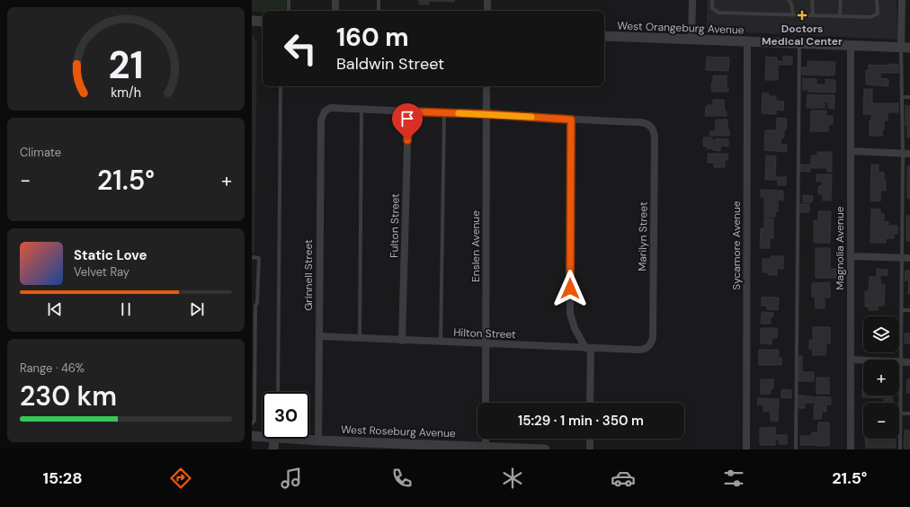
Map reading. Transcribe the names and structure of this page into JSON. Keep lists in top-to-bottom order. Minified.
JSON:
{"streets":{"street":["West Orangeburg Avenue","Fulton Street","Marilyn Street","Sycamore Avenue","Enslen Avenue","Magnolia Avenue","Grinnell Street","Hilton Street","West Roseburg Avenue"]},"crossings":[["West Orangeburg Avenue","Sycamore Avenue"],["West Orangeburg Avenue","Magnolia Avenue"],["Fulton Street","Hilton Street"],["Marilyn Street","Hilton Street"],["Enslen Avenue","Hilton Street"],["Grinnell Street","Hilton Street"],["Grinnell Street","West Roseburg Avenue"]],"places":{"health":["Doctors Medical Center"]},"page":{"turn":["160 m","Baldwin Street"],"tile":["Climate",["Range · 46%","230 km"]],"heat":["−","21.5°","+"],"song":["Static Love","Velvet Ray"],"map_buttons":["+","−"],"limit":"30","trip":"15:29 · 1 min · 350 m","tabs":["15:28","21.5°"],"gauge":["21","km/h"]}}
